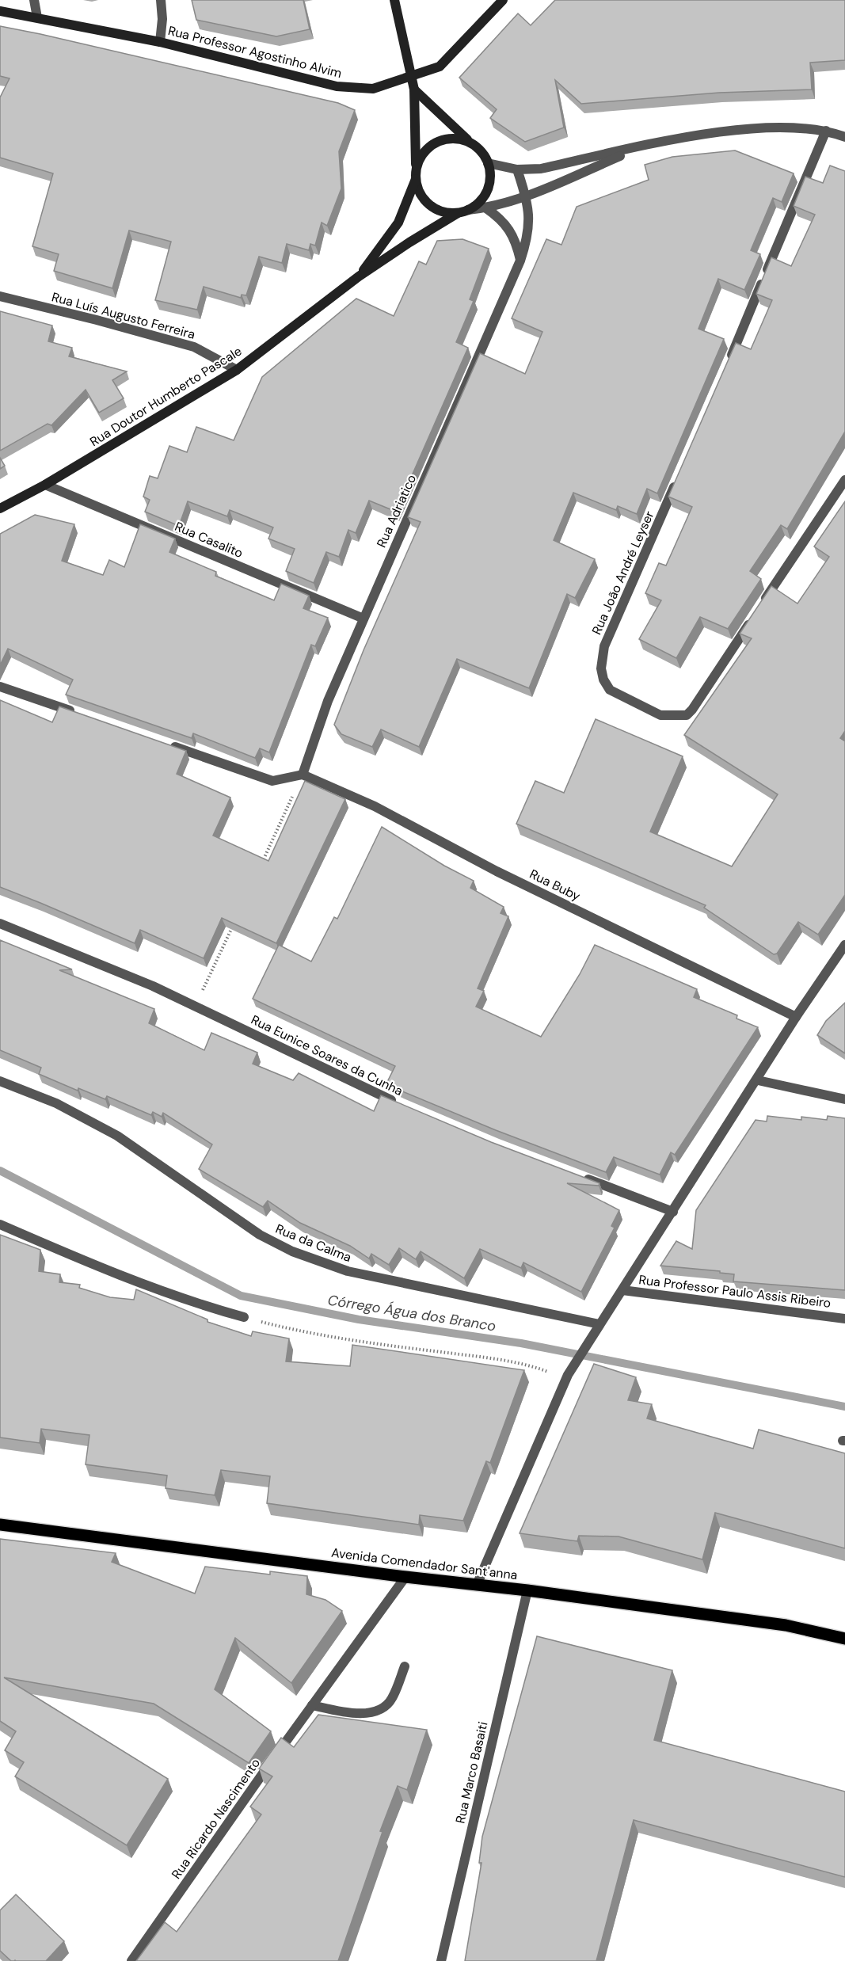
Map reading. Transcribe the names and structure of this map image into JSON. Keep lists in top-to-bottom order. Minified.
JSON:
{"streets":{"main road":["Avenida Comendador Sant'anna"],"street":["Rua Professor Agostinho Alvim","Rua Luís Augusto Ferreira","Rua Doutor Humberto Pascale","Rua Adriatico","Rua Casalito","Rua João André Leyser","Rua Buby","Rua Eunice Soares da Cunha","Rua da Calma","Rua Professor Paulo Assis Ribeiro","Rua Marco Basaiti","Rua Ricardo Nascimento"]},"crossings":[["Rua Luís Augusto Ferreira","Rua Doutor Humberto Pascale"],["Rua Doutor Humberto Pascale","Rua Casalito"],["Rua Adriatico","Rua Casalito"],["Rua Adriatico","Rua Buby"],["Avenida Comendador Sant'anna","Rua Marco Basaiti"],["Avenida Comendador Sant'anna","Rua Ricardo Nascimento"]],"water":["Córrego Água dos Branco"]}
